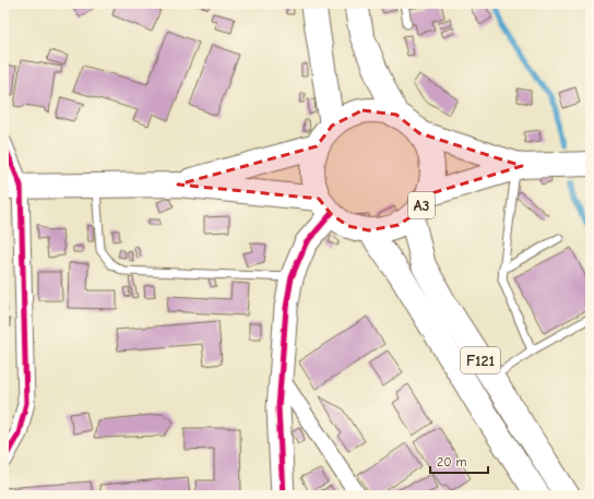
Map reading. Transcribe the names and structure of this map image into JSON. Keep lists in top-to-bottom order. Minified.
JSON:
{"streets":{"main road":["A3","F121"]},"crossings":[["A3","F121"]],"scale_bar":"20 m"}
